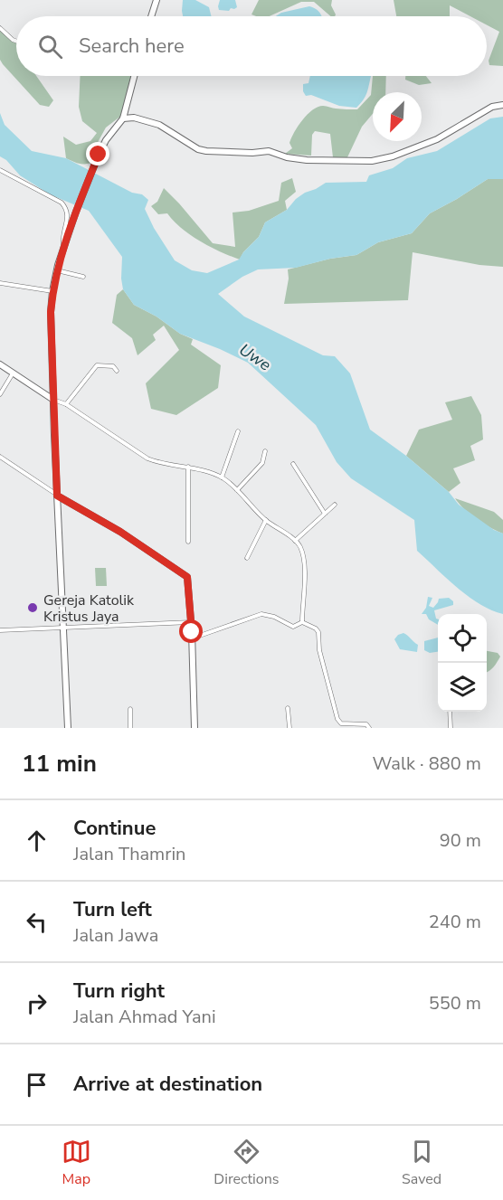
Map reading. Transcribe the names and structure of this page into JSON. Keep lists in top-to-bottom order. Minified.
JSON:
{"water":["Uwe"],"places":["Gereja Katolik Kristus Jaya"],"north":"bottom left","page":{"search":"Search here","heading":["11 min","Walk · 880 m"],"list":[["Continue","Jalan Thamrin","90 m"],["Turn left","Jalan Jawa","240 m"],["Turn right","Jalan Ahmad Yani","550 m"],"Arrive at destination"],"nav":["Map","Directions","Saved"]}}
